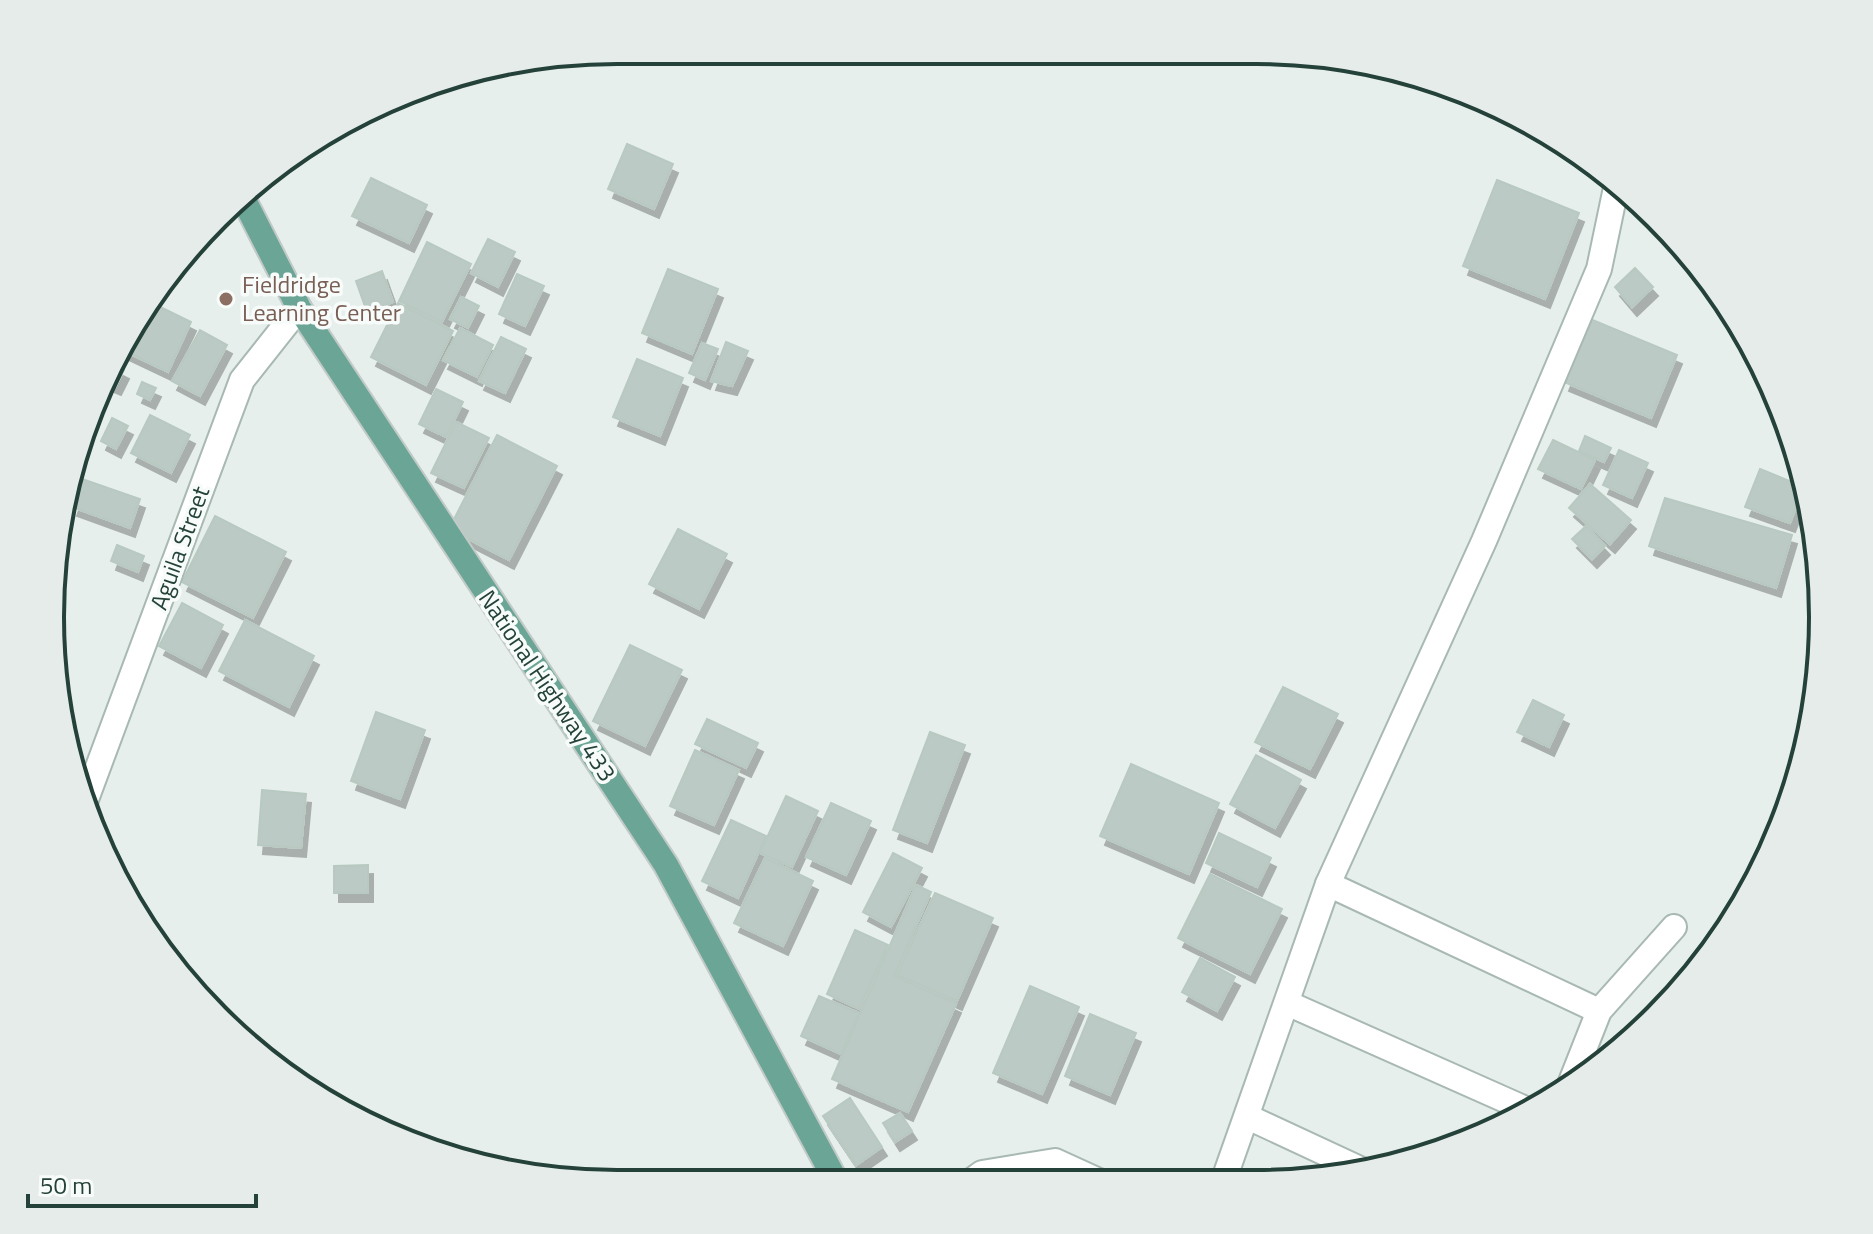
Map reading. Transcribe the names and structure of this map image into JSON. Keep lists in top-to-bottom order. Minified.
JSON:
{"streets":{"main road":["National Highway 433"],"street":["Aguila Street"]},"crossings":[["Aguila Street","National Highway 433"]],"places":["Fieldridge Learning Center"],"scale_bar":"50 m"}
